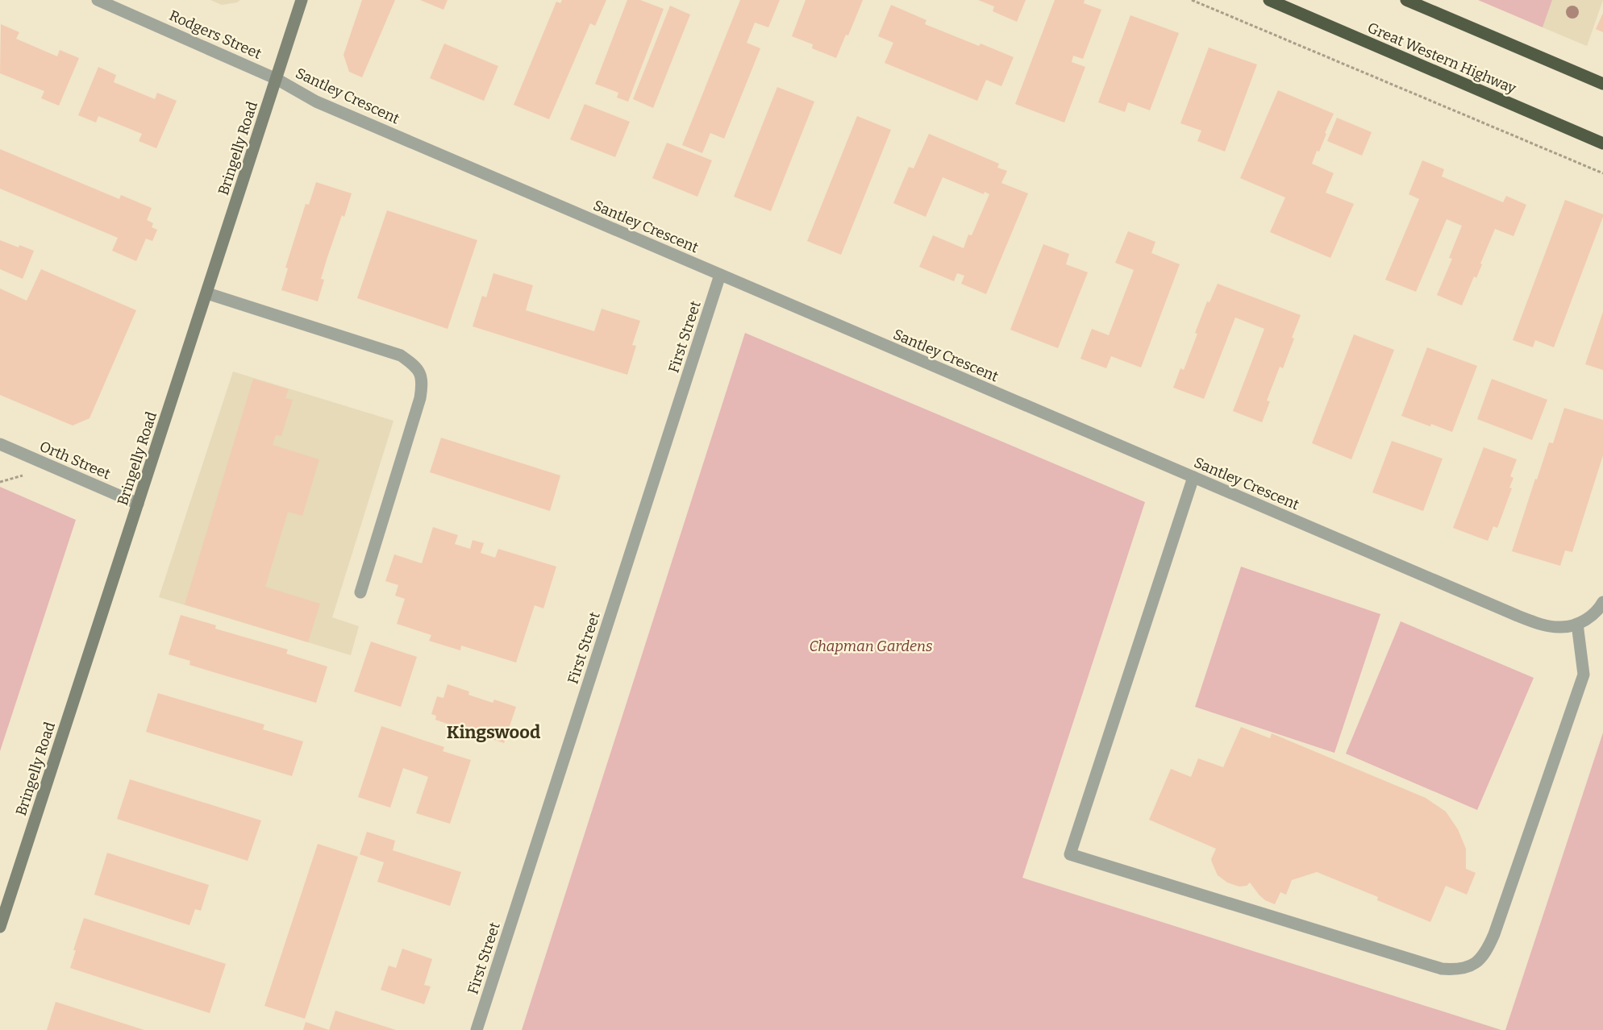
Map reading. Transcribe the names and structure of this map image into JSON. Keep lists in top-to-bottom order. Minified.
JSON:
{"streets":{"highway":["Great Western Highway"],"main road":["Bringelly Road"],"street":["Rodgers Street","Santley Crescent","First Street","Orth Street"]},"crossings":[["Rodgers Street","Santley Crescent"],["Rodgers Street","Bringelly Road"],["Santley Crescent","Bringelly Road"],["Santley Crescent","First Street"],["Bringelly Road","Orth Street"]],"districts":["Kingswood"],"parks":["Chapman Gardens"]}
